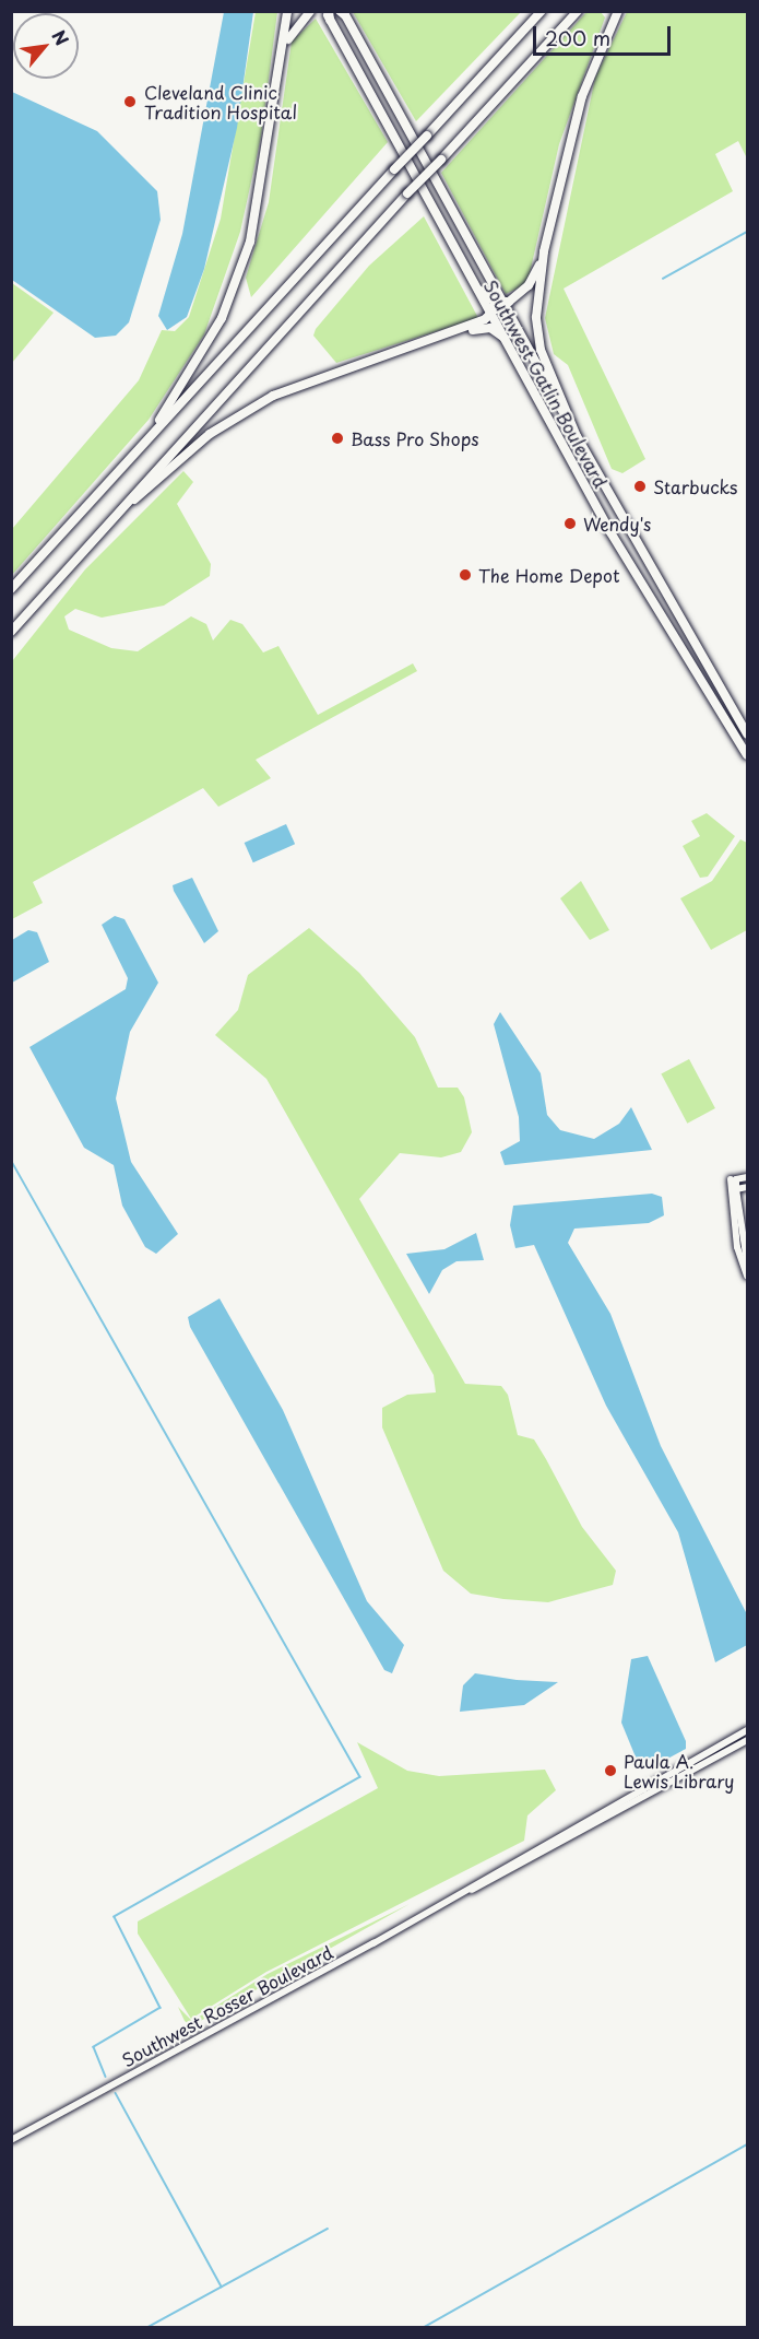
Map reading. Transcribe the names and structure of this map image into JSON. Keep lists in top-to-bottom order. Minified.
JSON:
{"streets":{"main road":["Southwest Gatlin Boulevard"],"street":["Southwest Rosser Boulevard"]},"places":["Cleveland Clinic Tradition Hospital","Bass Pro Shops","Starbucks","Wendy's","The Home Depot","Paula A. Lewis Library"],"scale_bar":"200 m","north":"top right"}
